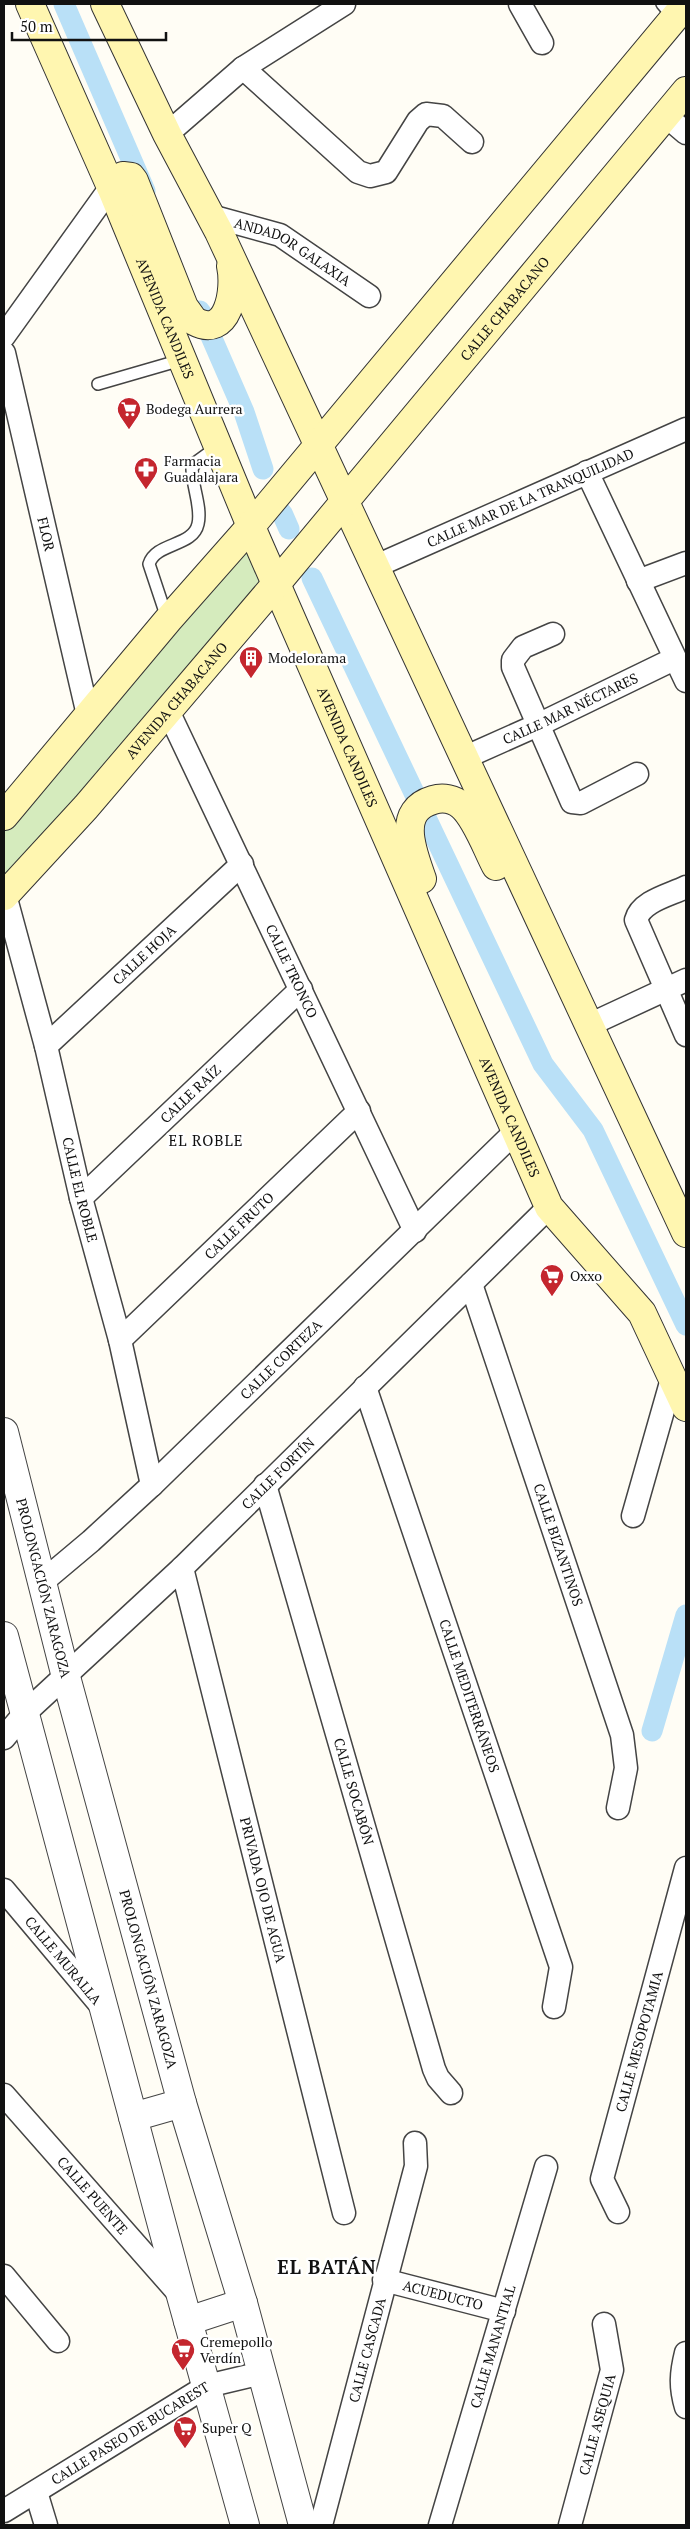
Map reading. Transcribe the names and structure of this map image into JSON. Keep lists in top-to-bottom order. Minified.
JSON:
{"streets":{"main road":["CALLE CHABACANO","AVENIDA CANDILES","AVENIDA CHABACANO"],"street":["ANDADOR GALAXIA","CALLE MAR DE LA TRANQUILIDAD","FLOR","CALLE MAR NÉCTARES","CALLE HOJA","CALLE TRONCO","CALLE RAÍZ","CALLE EL ROBLE","CALLE FRUTO","CALLE CORTEZA","CALLE FORTÍN","CALLE BIZANTINOS","PROLONGACIÓN ZARAGOZA","CALLE MEDITERRÁNEOS","CALLE SOCABÓN","PRIVADA OJO DE AGUA","CALLE MURALLA","CALLE MESOPOTAMIA","CALLE PUENTE","ACUEDUCTO","CALLE MANANTIAL","CALLE CASCADA","CALLE ASEQUIA","CALLE PASEO DE BUCAREST"]},"crossings":[["CALLE CHABACANO","AVENIDA CHABACANO"],["AVENIDA CANDILES","AVENIDA CHABACANO"],["AVENIDA CANDILES","CALLE CORTEZA"],["AVENIDA CANDILES","CALLE FORTÍN"],["AVENIDA CHABACANO","CALLE TRONCO"],["AVENIDA CHABACANO","CALLE EL ROBLE"],["CALLE HOJA","CALLE TRONCO"],["CALLE HOJA","CALLE EL ROBLE"],["CALLE TRONCO","CALLE RAÍZ"],["CALLE TRONCO","CALLE FRUTO"],["CALLE TRONCO","CALLE CORTEZA"],["CALLE RAÍZ","CALLE EL ROBLE"],["CALLE EL ROBLE","CALLE FRUTO"],["CALLE EL ROBLE","CALLE CORTEZA"],["CALLE CORTEZA","PROLONGACIÓN ZARAGOZA"],["CALLE FORTÍN","CALLE BIZANTINOS"],["CALLE FORTÍN","PROLONGACIÓN ZARAGOZA"],["CALLE FORTÍN","CALLE MEDITERRÁNEOS"],["CALLE FORTÍN","CALLE SOCABÓN"],["CALLE FORTÍN","PRIVADA OJO DE AGUA"],["PROLONGACIÓN ZARAGOZA","CALLE PASEO DE BUCAREST"],["ACUEDUCTO","CALLE MANANTIAL"],["ACUEDUCTO","CALLE CASCADA"]],"districts":["EL ROBLE","EL BATÁN"],"places":{"supermarket":["Bodega Aurrera","Oxxo","Cremepollo Verdín","Super Q"],"pharmacy":["Farmacia Guadalajara"],"building":["Modelorama"]},"scale_bar":"50 m"}
